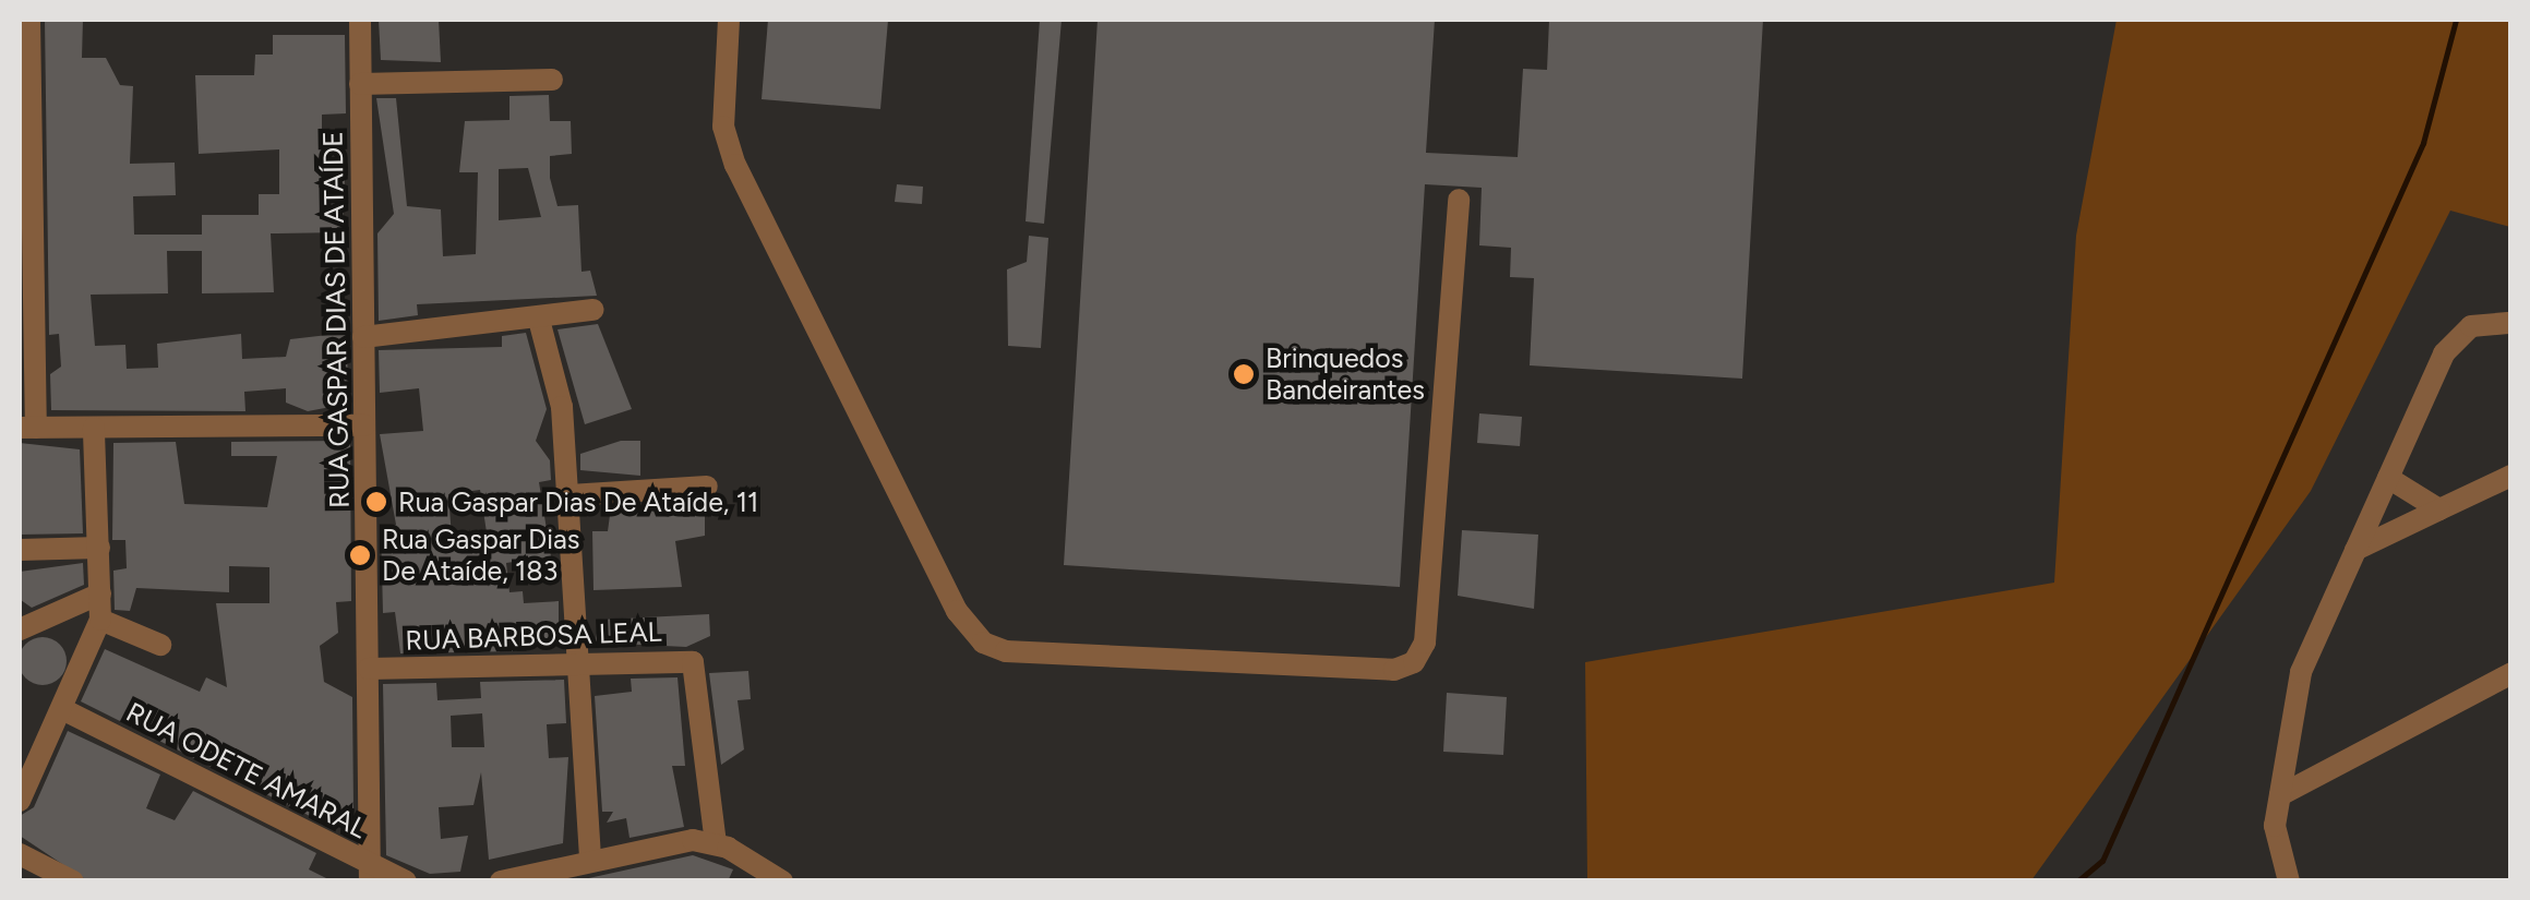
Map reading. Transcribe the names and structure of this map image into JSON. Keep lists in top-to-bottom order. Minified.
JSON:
{"streets":{"street":["RUA GASPAR DIAS DE ATAÍDE","RUA BARBOSA LEAL","RUA ODETE AMARAL"]},"crossings":[["RUA GASPAR DIAS DE ATAÍDE","RUA BARBOSA LEAL"],["RUA GASPAR DIAS DE ATAÍDE","RUA ODETE AMARAL"]],"places":["Brinquedos Bandeirantes","Rua Gaspar Dias De Ataíde, 11","Rua Gaspar Dias De Ataíde, 183"]}
